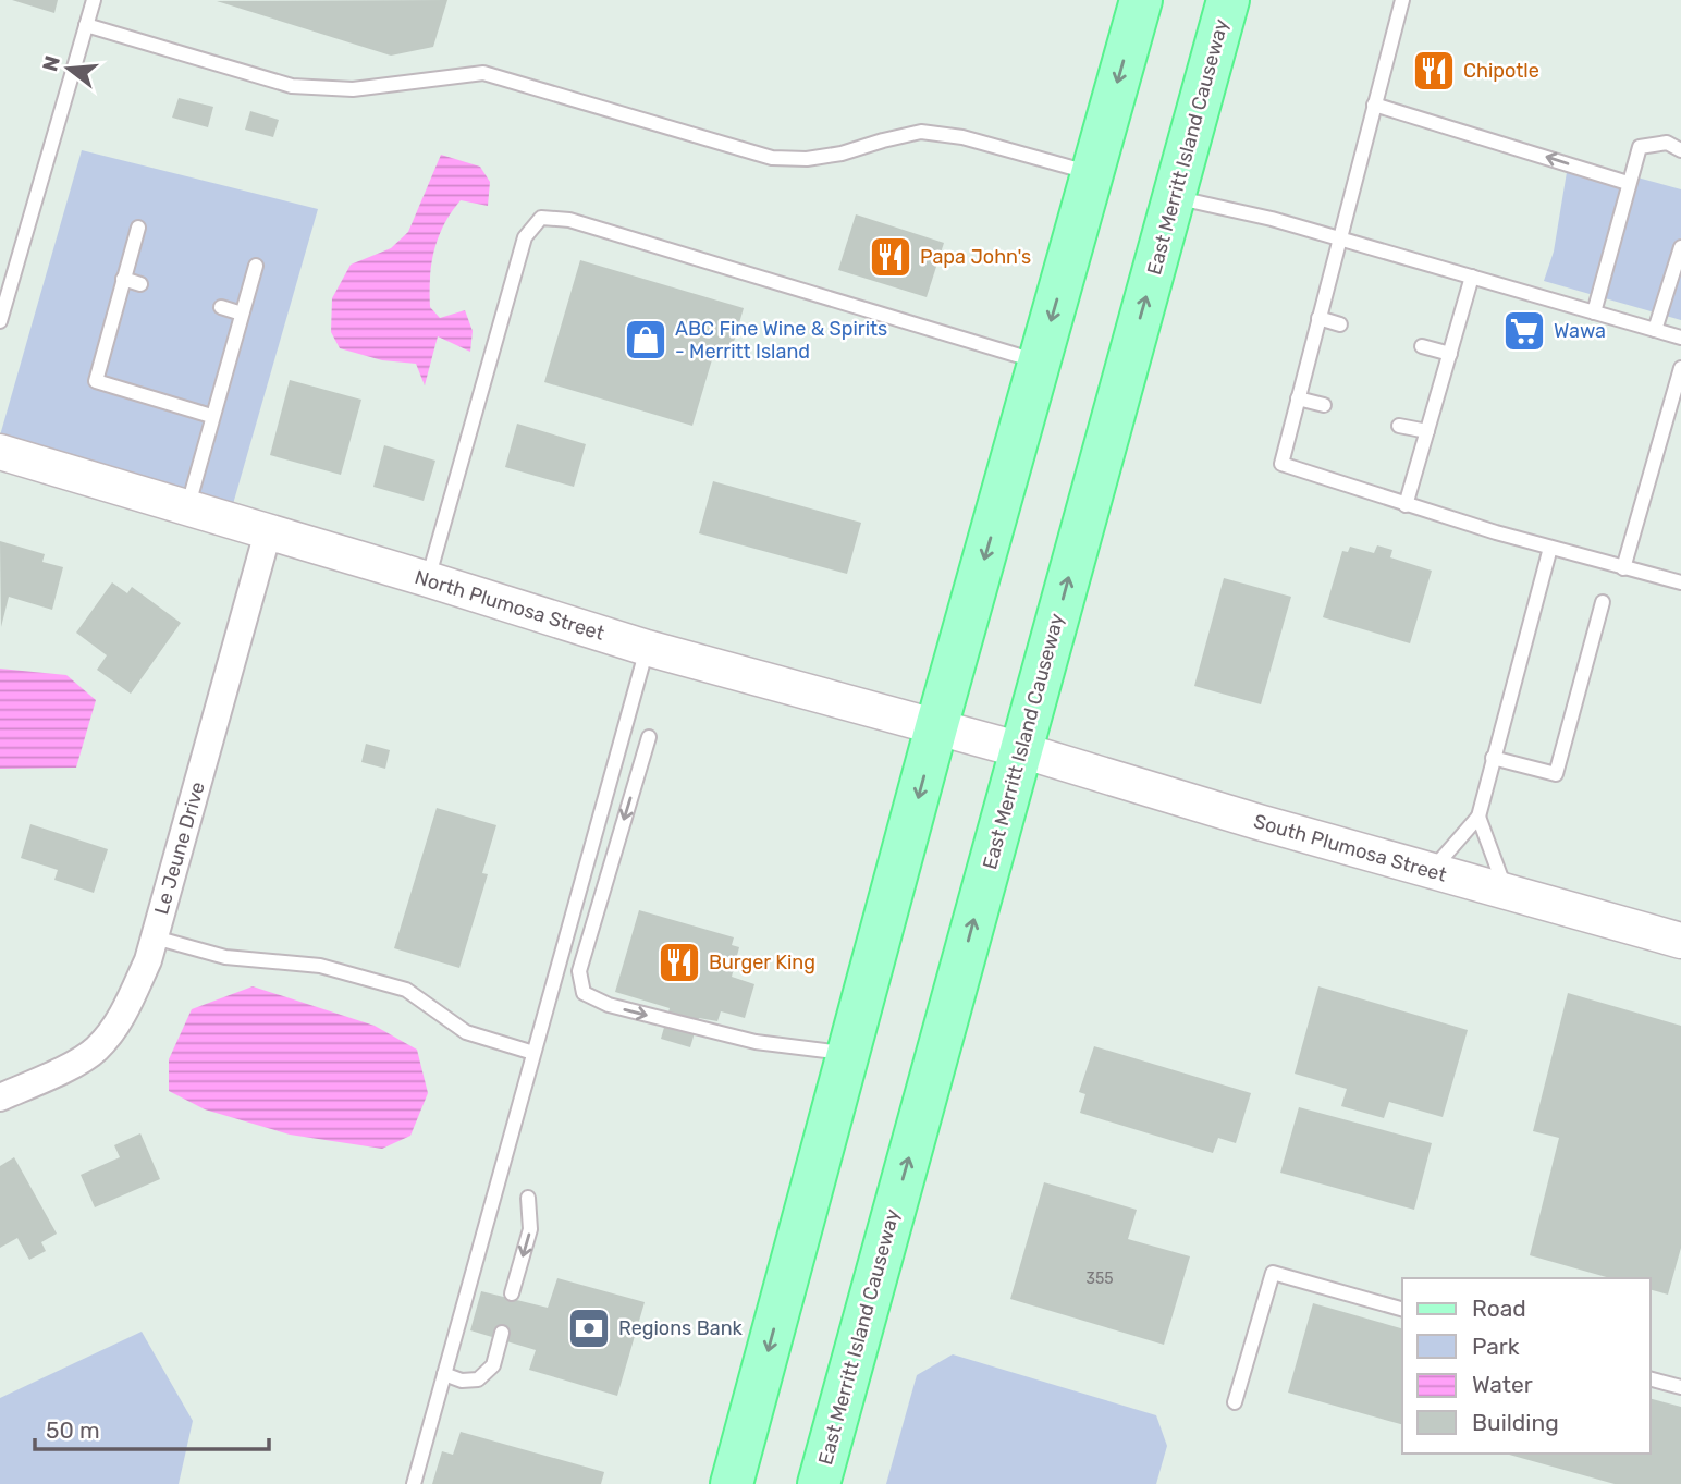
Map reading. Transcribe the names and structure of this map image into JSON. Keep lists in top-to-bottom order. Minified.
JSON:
{"streets":{"main road":["East Merritt Island Causeway"],"street":["North Plumosa Street","Le Jeune Drive","South Plumosa Street"]},"crossings":[["East Merritt Island Causeway","North Plumosa Street"],["East Merritt Island Causeway","South Plumosa Street"],["North Plumosa Street","Le Jeune Drive"],["North Plumosa Street","South Plumosa Street"]],"places":{"restaurant":["Chipotle","Papa John's","Burger King"],"supermarket":["Wawa"],"shop":["ABC Fine Wine & Spirits - Merritt Island"],"bank":["Regions Bank"]},"house_numbers":["355"],"legend":["Road","Park","Water","Building"],"scale_bar":"50 m","north":"left"}
